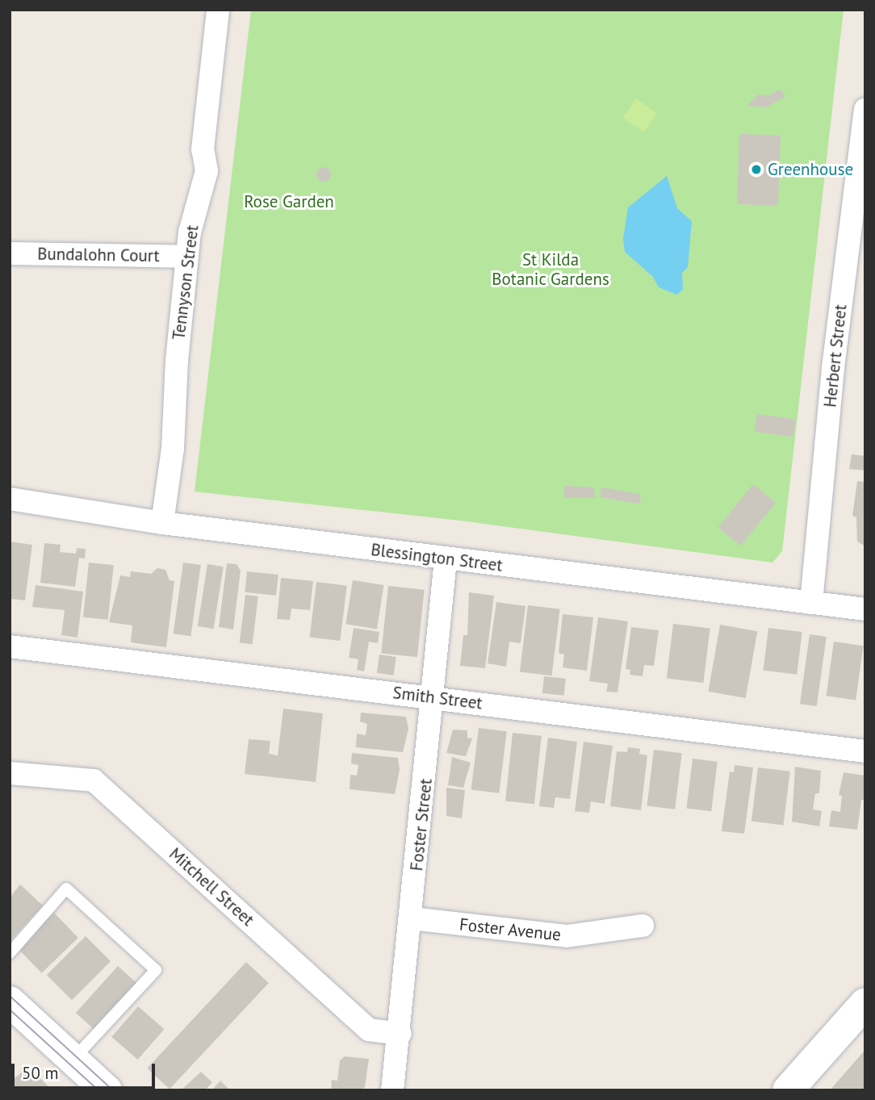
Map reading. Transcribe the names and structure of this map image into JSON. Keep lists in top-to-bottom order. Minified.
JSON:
{"streets":{"street":["Bundalohn Court","Tennyson Street","Herbert Street","Blessington Street","Smith Street","Foster Street","Mitchell Street","Foster Avenue"]},"crossings":[["Bundalohn Court","Tennyson Street"],["Tennyson Street","Blessington Street"],["Herbert Street","Blessington Street"],["Blessington Street","Foster Street"],["Smith Street","Foster Street"],["Foster Street","Mitchell Street"],["Foster Street","Foster Avenue"]],"parks":["Rose Garden","St Kilda Botanic Gardens"],"places":["Greenhouse"],"scale_bar":"50 m"}
